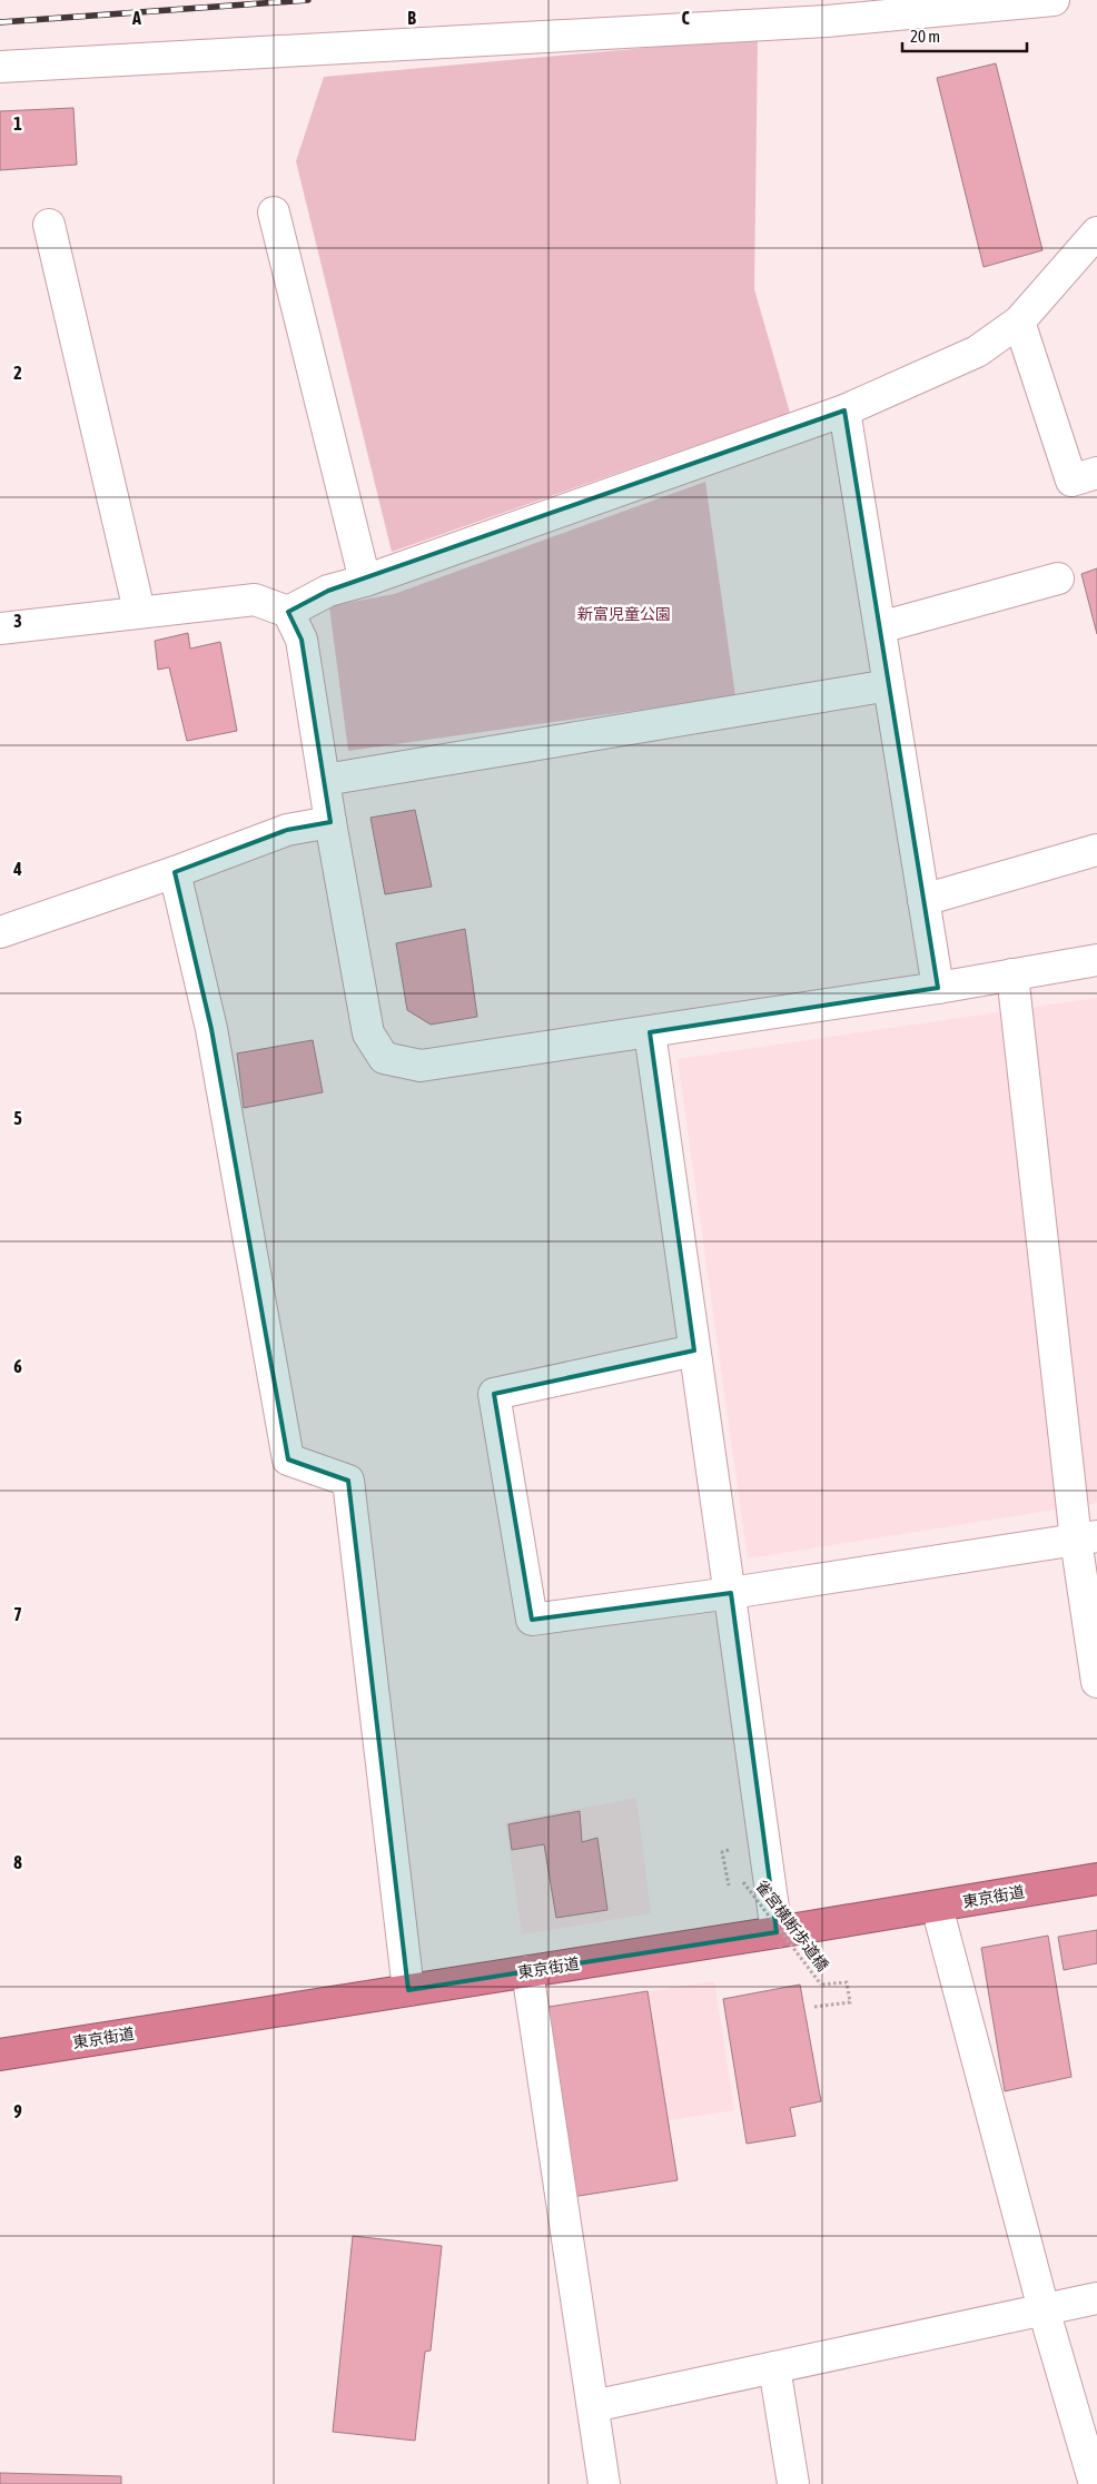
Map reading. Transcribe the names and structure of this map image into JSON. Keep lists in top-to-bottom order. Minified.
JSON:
{"streets":{"highway":["東京街道"],"path":["雀宮横断歩道橋"]},"parks":["新富児童公園"],"scale_bar":"20 m","grid":{"columns":["A","B","C"],"rows":["1","2","3","4","5","6","7","8","9"]}}
